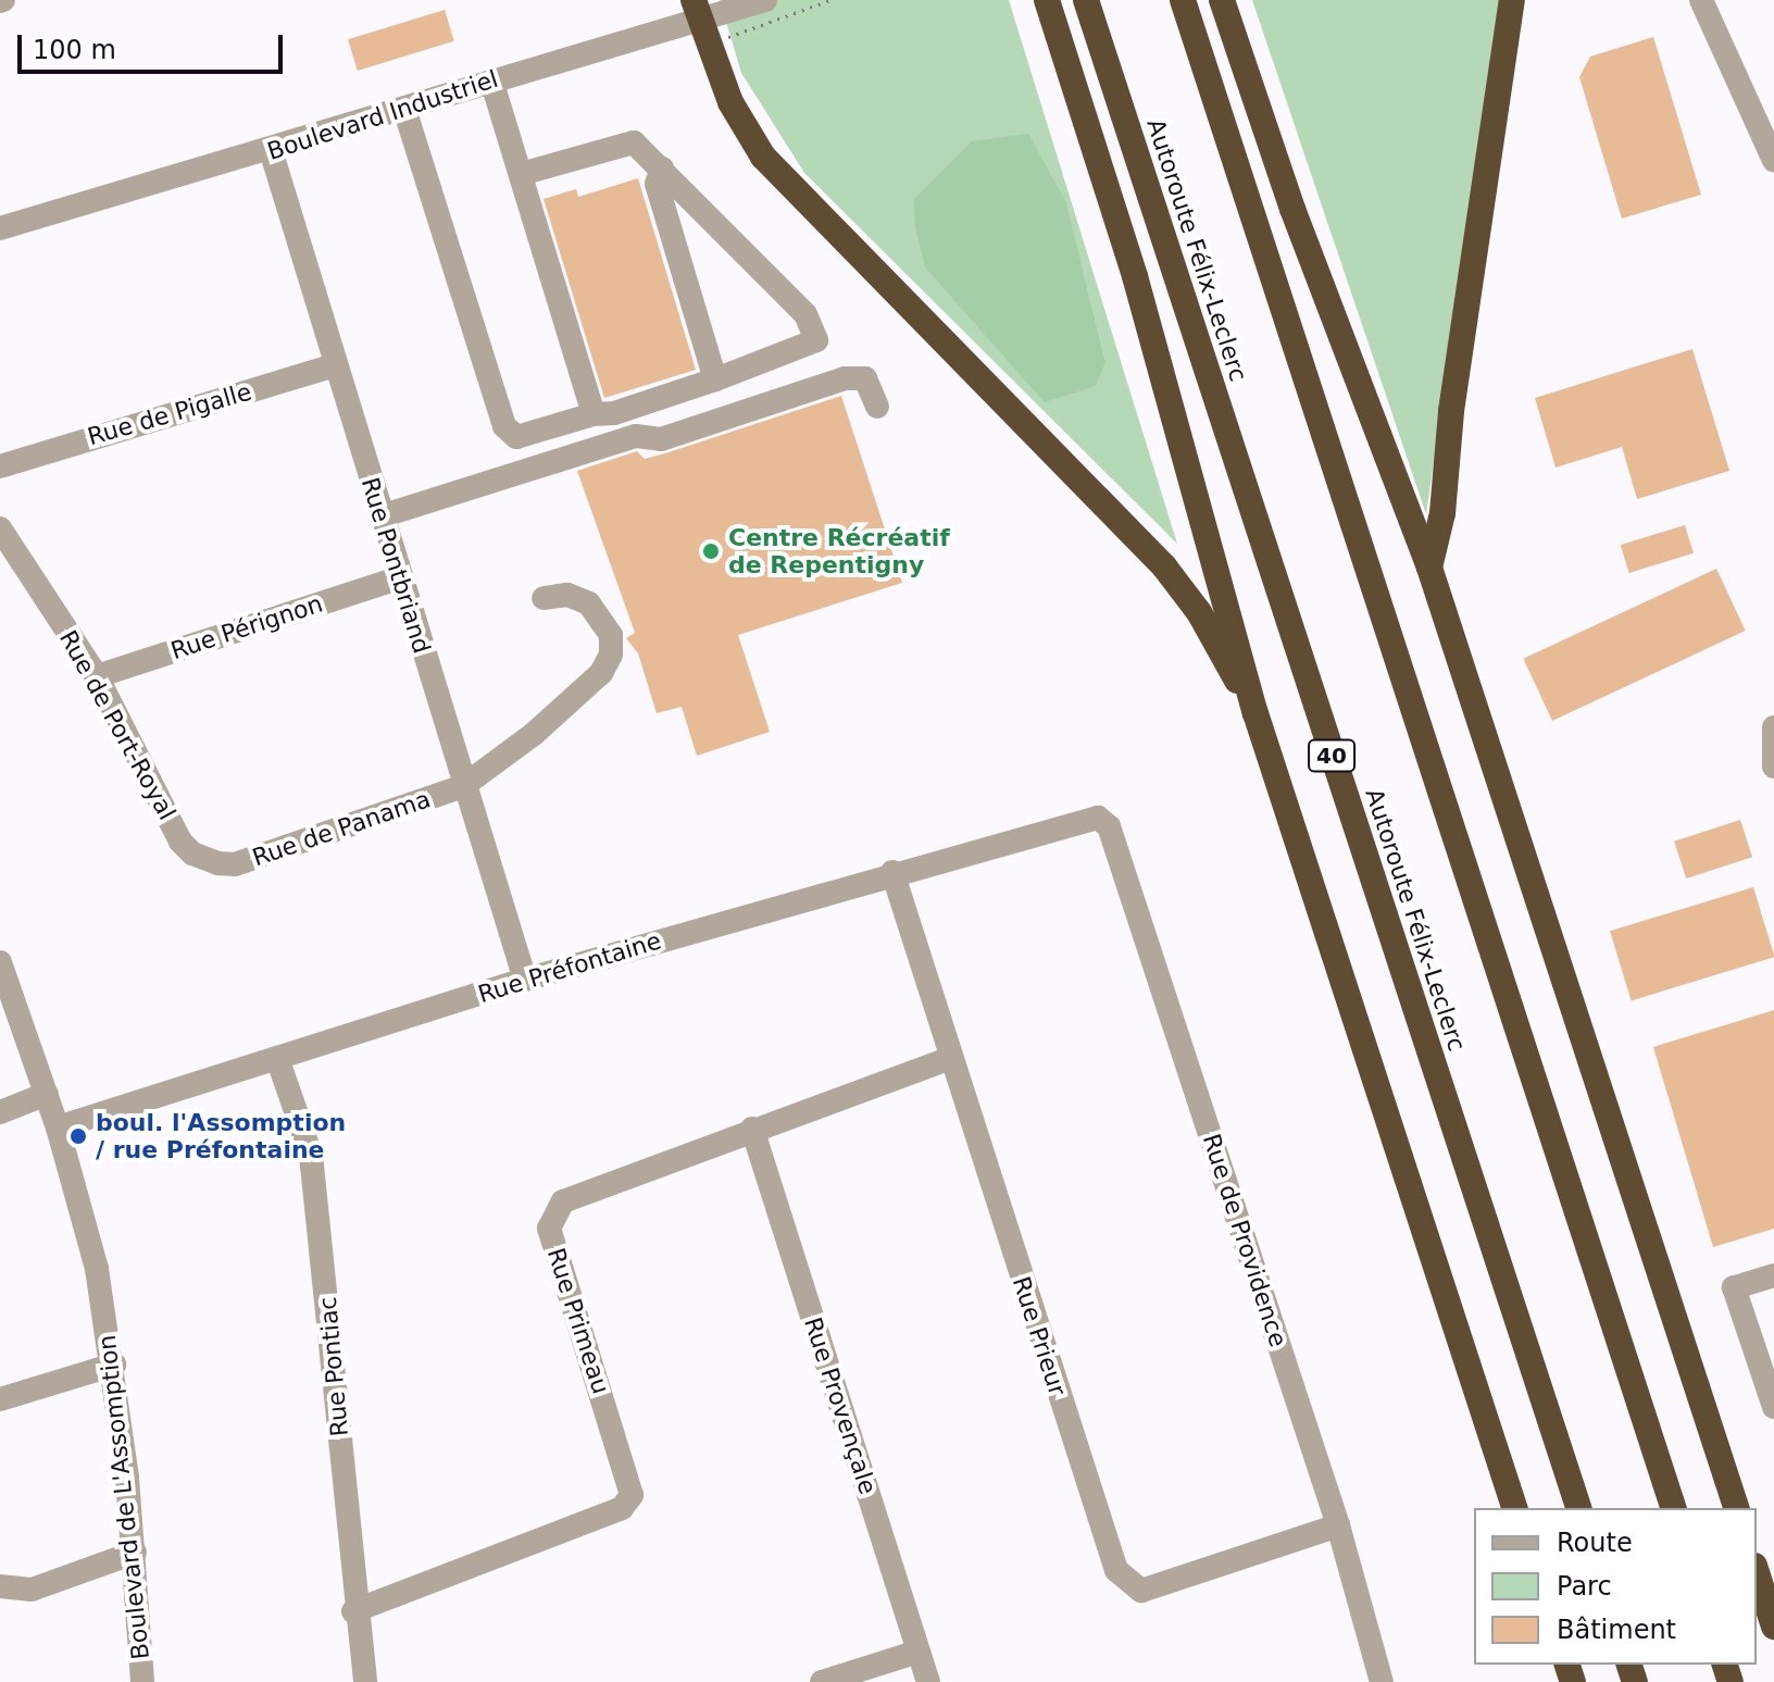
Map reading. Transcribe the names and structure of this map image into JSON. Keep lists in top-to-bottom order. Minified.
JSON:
{"streets":{"highway":["Autoroute Félix-Leclerc","40"],"street":["Boulevard Industriel","Rue de Pigalle","Rue Pontbriand","Rue Pérignon","Rue de Port-Royal","Rue de Panama","Rue Préfontaine","Rue de Providence","Rue Primeau","Rue Prieur","Rue Pontiac","Rue Provençale","Boulevard de L'Assomption"]},"crossings":[["Boulevard Industriel","Rue Pontbriand"],["Rue de Pigalle","Rue Pontbriand"],["Rue Pontbriand","Rue Pérignon"],["Rue Pontbriand","Rue de Panama"],["Rue Pontbriand","Rue Préfontaine"],["Rue Pérignon","Rue de Port-Royal"],["Rue de Port-Royal","Rue de Panama"],["Rue Préfontaine","Rue de Providence"],["Rue Préfontaine","Rue Prieur"],["Rue Préfontaine","Rue Pontiac"],["Rue Préfontaine","Boulevard de L'Assomption"],["Rue de Providence","Rue Prieur"],["Rue Primeau","Rue Prieur"],["Rue Primeau","Rue Pontiac"],["Rue Primeau","Rue Provençale"]],"places":["Centre Récréatif de Repentigny","boul. l'Assomption / rue Préfontaine"],"legend":["Route","Parc","Bâtiment"],"scale_bar":"100 m"}
